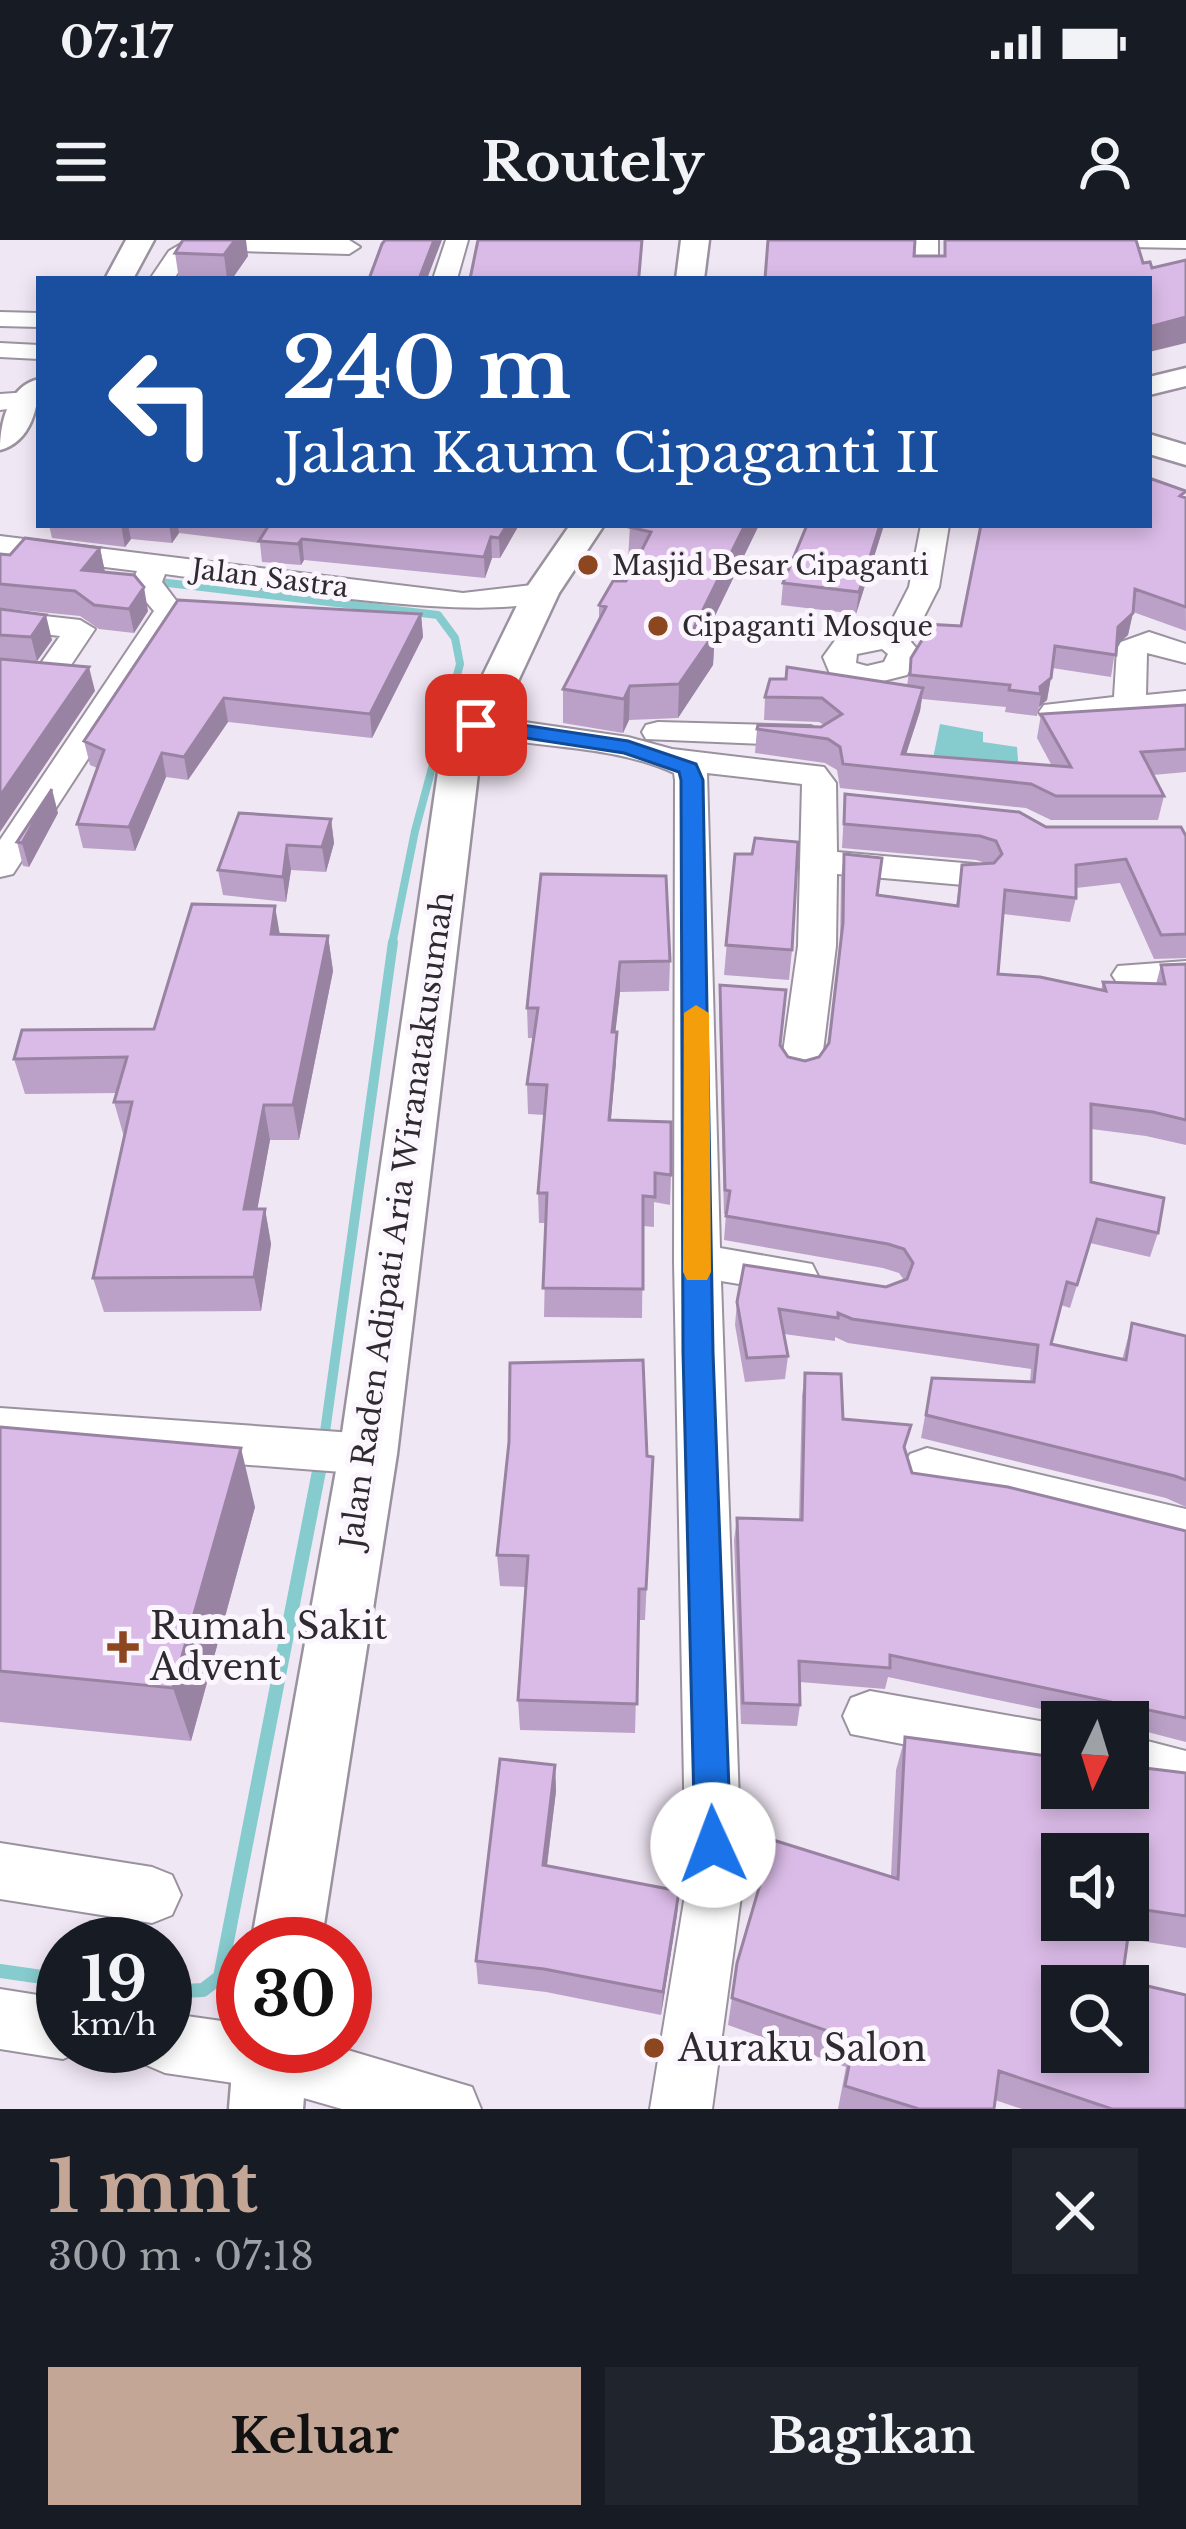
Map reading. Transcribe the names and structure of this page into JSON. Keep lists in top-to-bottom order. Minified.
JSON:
{"streets":{"main road":["Jalan Raden Adipati Aria Wiranatakusumah"],"street":["Jalan Sastra"]},"crossings":[["Jalan Sastra","Jalan Raden Adipati Aria Wiranatakusumah"]],"places":{"other":["Masjid Besar Cipaganti","Cipaganti Mosque","Auraku Salon"],"health":["Rumah Sakit Advent"]},"north":"bottom","page":{"status":"07:17","header":"Routely","turn":["240 m","Jalan Kaum Cipaganti II"],"speed":"19 km/h","limit":"30","heading":["1 mnt","300 m · 07:18"],"buttons":["Keluar","Bagikan"]}}
